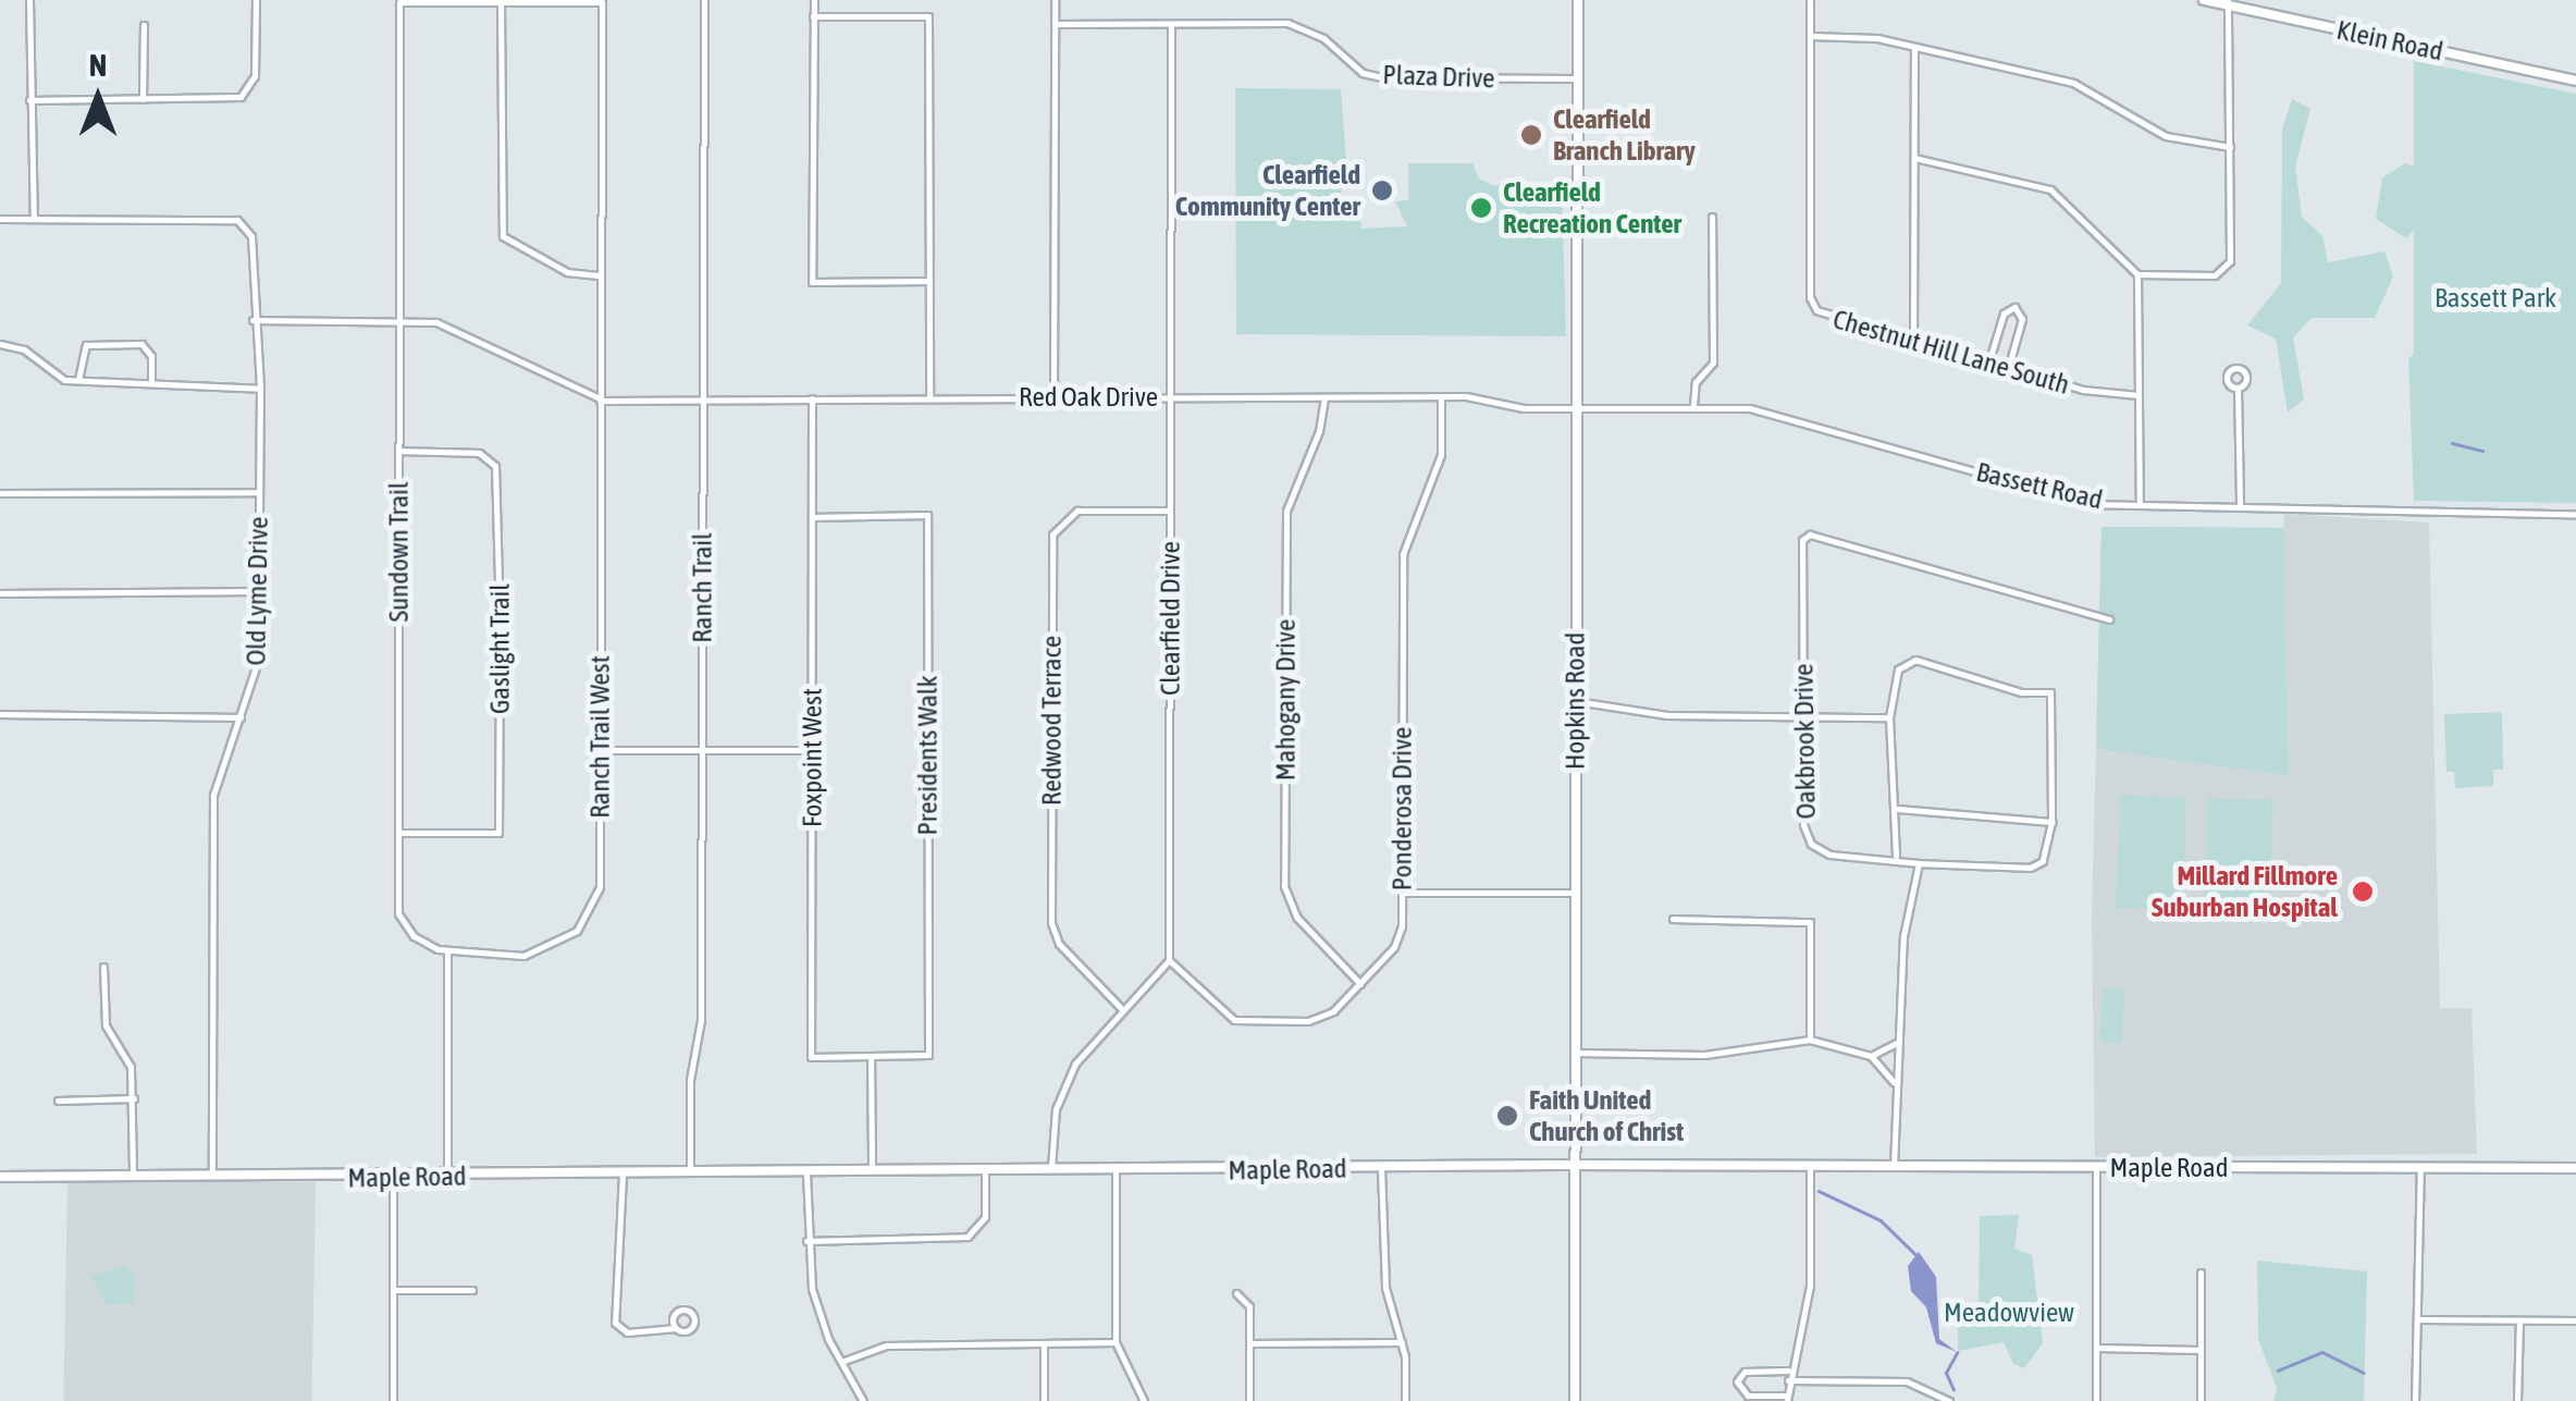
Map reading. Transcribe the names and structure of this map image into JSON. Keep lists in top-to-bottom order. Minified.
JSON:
{"streets":{"main road":["Klein Road","Hopkins Road","Maple Road"],"street":["Plaza Drive","Chestnut Hill Lane South","Red Oak Drive","Bassett Road","Sundown Trail","Ranch Trail","Old Lyme Drive","Clearfield Drive","Gaslight Trail","Mahogany Drive","Redwood Terrace","Ranch Trail West","Oakbrook Drive","Presidents Walk","Foxpoint West","Ponderosa Drive"]},"crossings":[["Plaza Drive","Clearfield Drive"],["Plaza Drive","Hopkins Road"],["Red Oak Drive","Bassett Road"],["Red Oak Drive","Sundown Trail"],["Red Oak Drive","Ranch Trail"],["Red Oak Drive","Old Lyme Drive"],["Red Oak Drive","Clearfield Drive"],["Red Oak Drive","Mahogany Drive"],["Red Oak Drive","Hopkins Road"],["Red Oak Drive","Ranch Trail West"],["Red Oak Drive","Foxpoint West"],["Red Oak Drive","Ponderosa Drive"],["Bassett Road","Hopkins Road"],["Sundown Trail","Gaslight Trail"],["Sundown Trail","Ranch Trail West"],["Ranch Trail","Maple Road"],["Old Lyme Drive","Maple Road"],["Clearfield Drive","Redwood Terrace"],["Clearfield Drive","Ponderosa Drive"],["Mahogany Drive","Ponderosa Drive"],["Hopkins Road","Maple Road"],["Presidents Walk","Foxpoint West"]],"parks":["Bassett Park","Meadowview"],"places":["Clearfield Branch Library","Clearfield Community Center","Clearfield Recreation Center","Millard Fillmore Suburban Hospital","Faith United Church of Christ"],"north":"top"}
